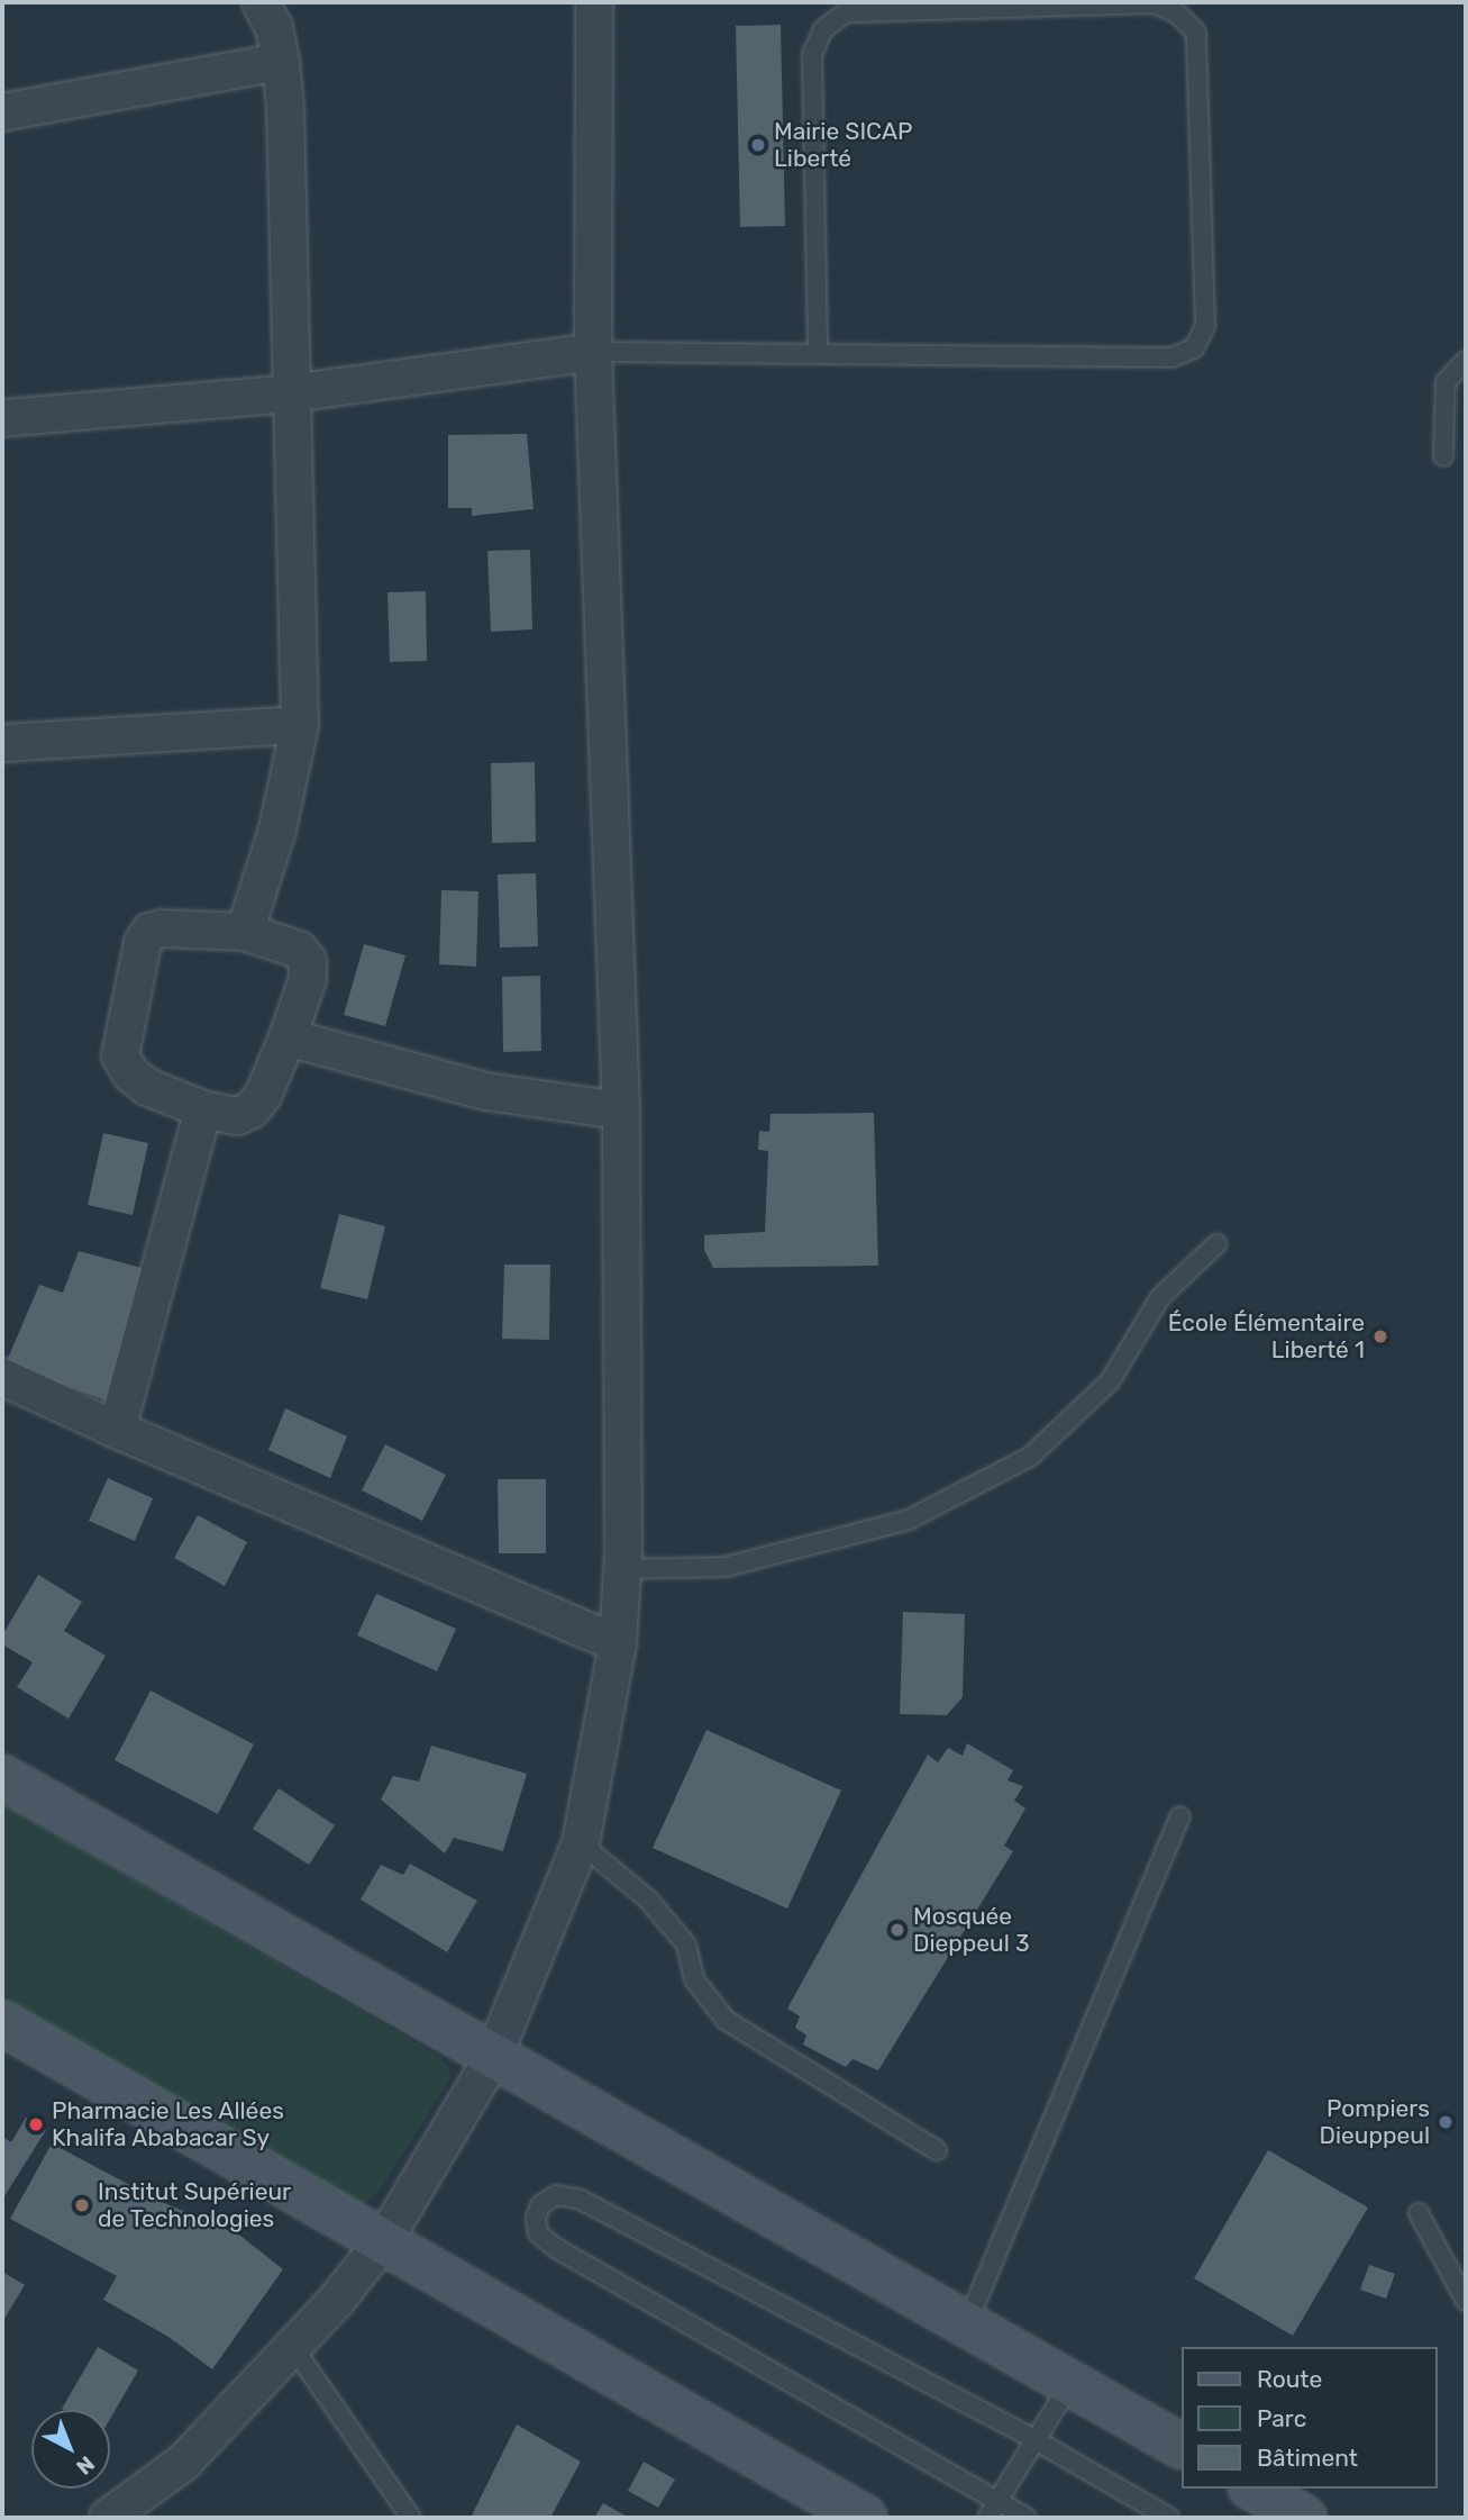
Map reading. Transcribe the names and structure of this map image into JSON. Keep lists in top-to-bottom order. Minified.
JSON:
{"places":["Mairie SICAP Liberté","École Élémentaire Liberté 1","Mosquée Dieppeul 3","Pompiers Dieuppeul","Pharmacie Les Allées Khalifa Ababacar Sy","Institut Supérieur de Technologies"],"legend":["Route","Parc","Bâtiment"],"north":"bottom right"}
